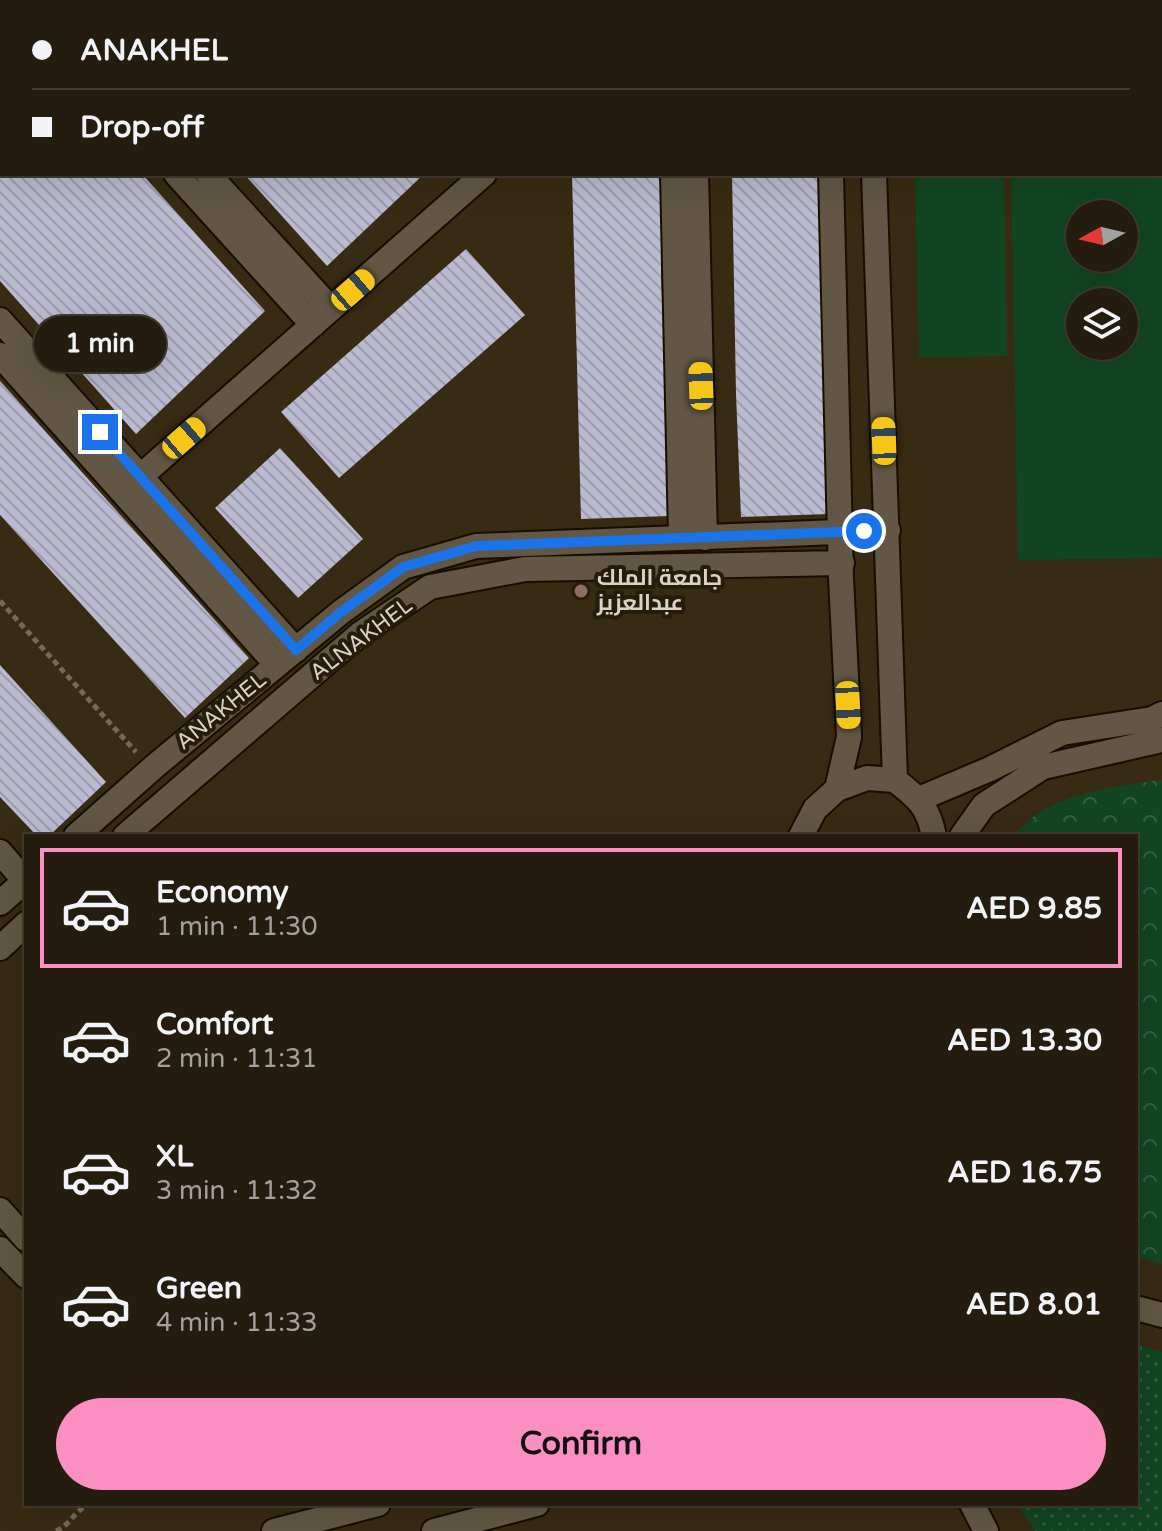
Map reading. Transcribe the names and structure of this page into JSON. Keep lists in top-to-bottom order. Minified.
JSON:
{"streets":{"street":["ALNAKHEL","ANAKHEL"]},"places":["جامعة الملك عبدالعزيز"],"north":"left","page":{"banner":["ANAKHEL","Drop-off"],"bubble":"1 min","list":[{"name":"Economy","note":"1 min · 11:30","value":"AED 9.85"},{"name":"Comfort","note":"2 min · 11:31","value":"AED 13.30"},{"name":"XL","note":"3 min · 11:32","value":"AED 16.75"},{"name":"Green","note":"4 min · 11:33","value":"AED 8.01"}],"buttons":"Confirm"}}
